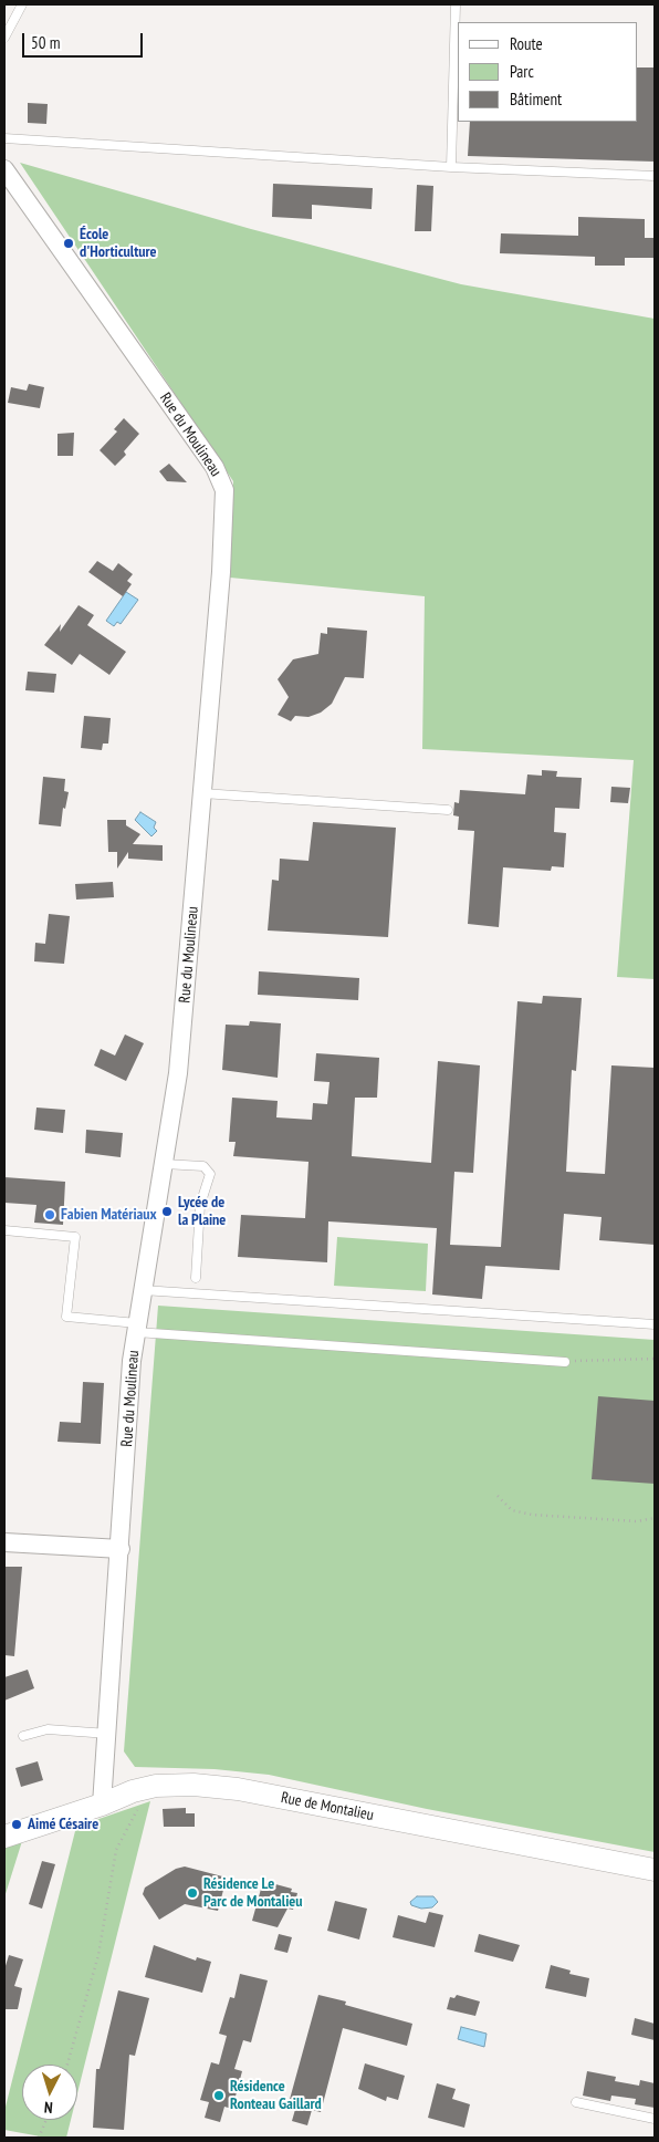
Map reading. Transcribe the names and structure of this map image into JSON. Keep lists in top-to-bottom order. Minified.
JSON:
{"streets":{"street":["Rue du Moulineau","Rue de Montalieu"]},"crossings":[["Rue du Moulineau","Rue de Montalieu"]],"places":["École d'Horticulture","Lycée de la Plaine","Fabien Matériaux","Aimé Césaire","Résidence Le Parc de Montalieu","Résidence Ronteau Gaillard"],"legend":["Route","Parc","Bâtiment"],"scale_bar":"50 m","north":"bottom"}
